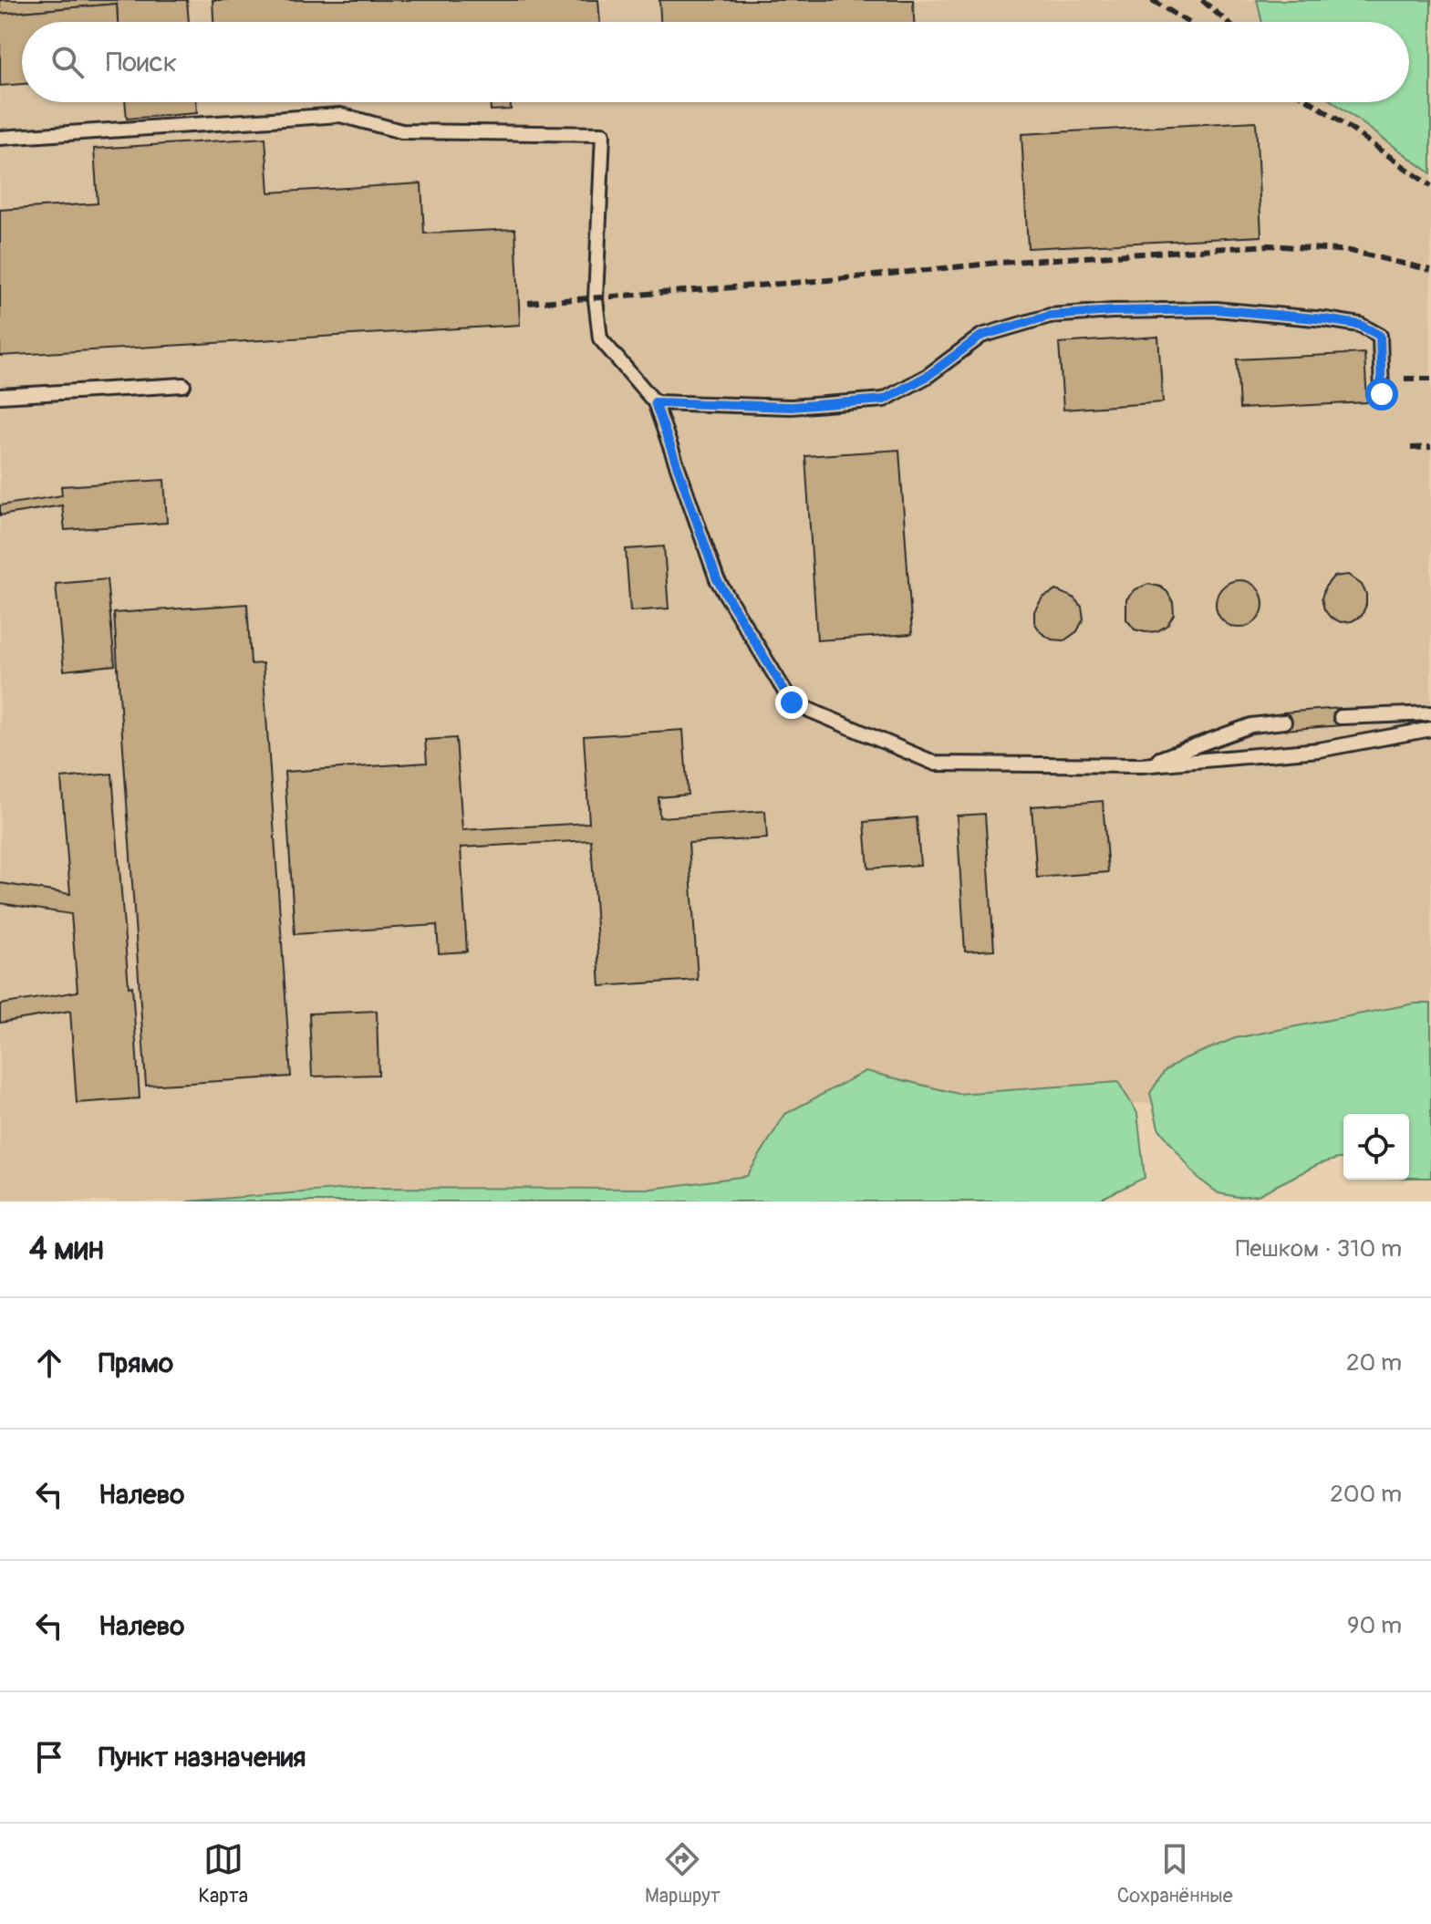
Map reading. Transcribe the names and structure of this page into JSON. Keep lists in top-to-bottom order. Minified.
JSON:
{"page":{"search":"Поиск","heading":["4 мин","Пешком · 310 m"],"list":[["Прямо","20 m"],["Налево","200 m"],["Налево","90 m"],"Пункт назначения"],"nav":["Карта","Маршрут","Сохранённые"]}}
